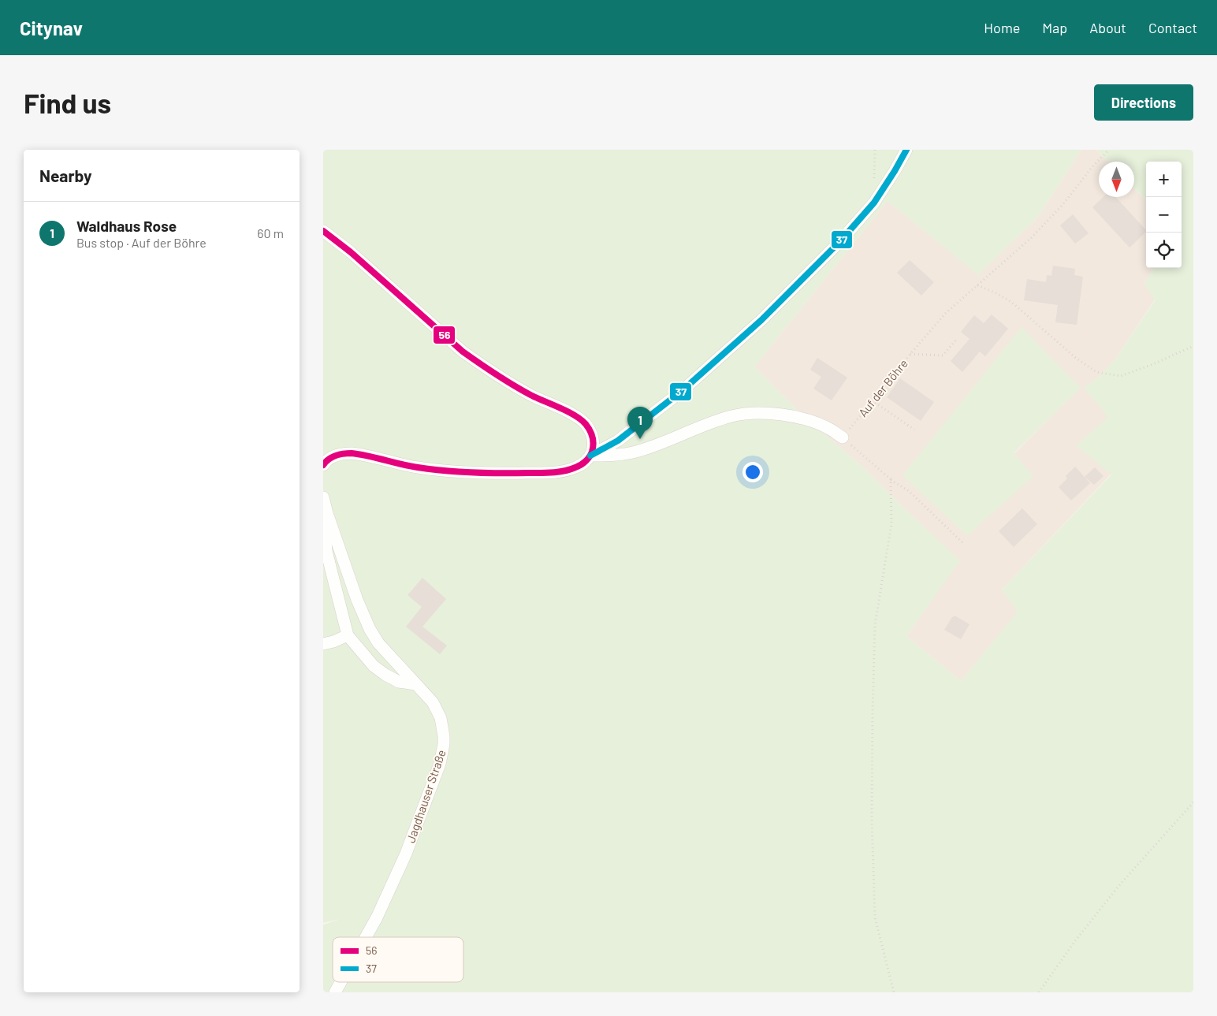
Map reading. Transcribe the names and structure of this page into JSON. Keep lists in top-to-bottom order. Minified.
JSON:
{"streets":{"street":["Jagdhauser Straße"],"path":["Auf der Böhre"]},"lines":["transit line 37","transit line 56"],"legend":["56","37"],"north":"bottom","page":{"header":"Citynav","nav":["Home","Map","About","Contact"],"buttons":"Directions","title":"Find us","heading":"Nearby","map_buttons":["+","−"],"list":[{"mark":"1","name":"Waldhaus Rose","note":"Bus stop · Auf der Böhre","value":"60 m"}],"pins":"1"}}
